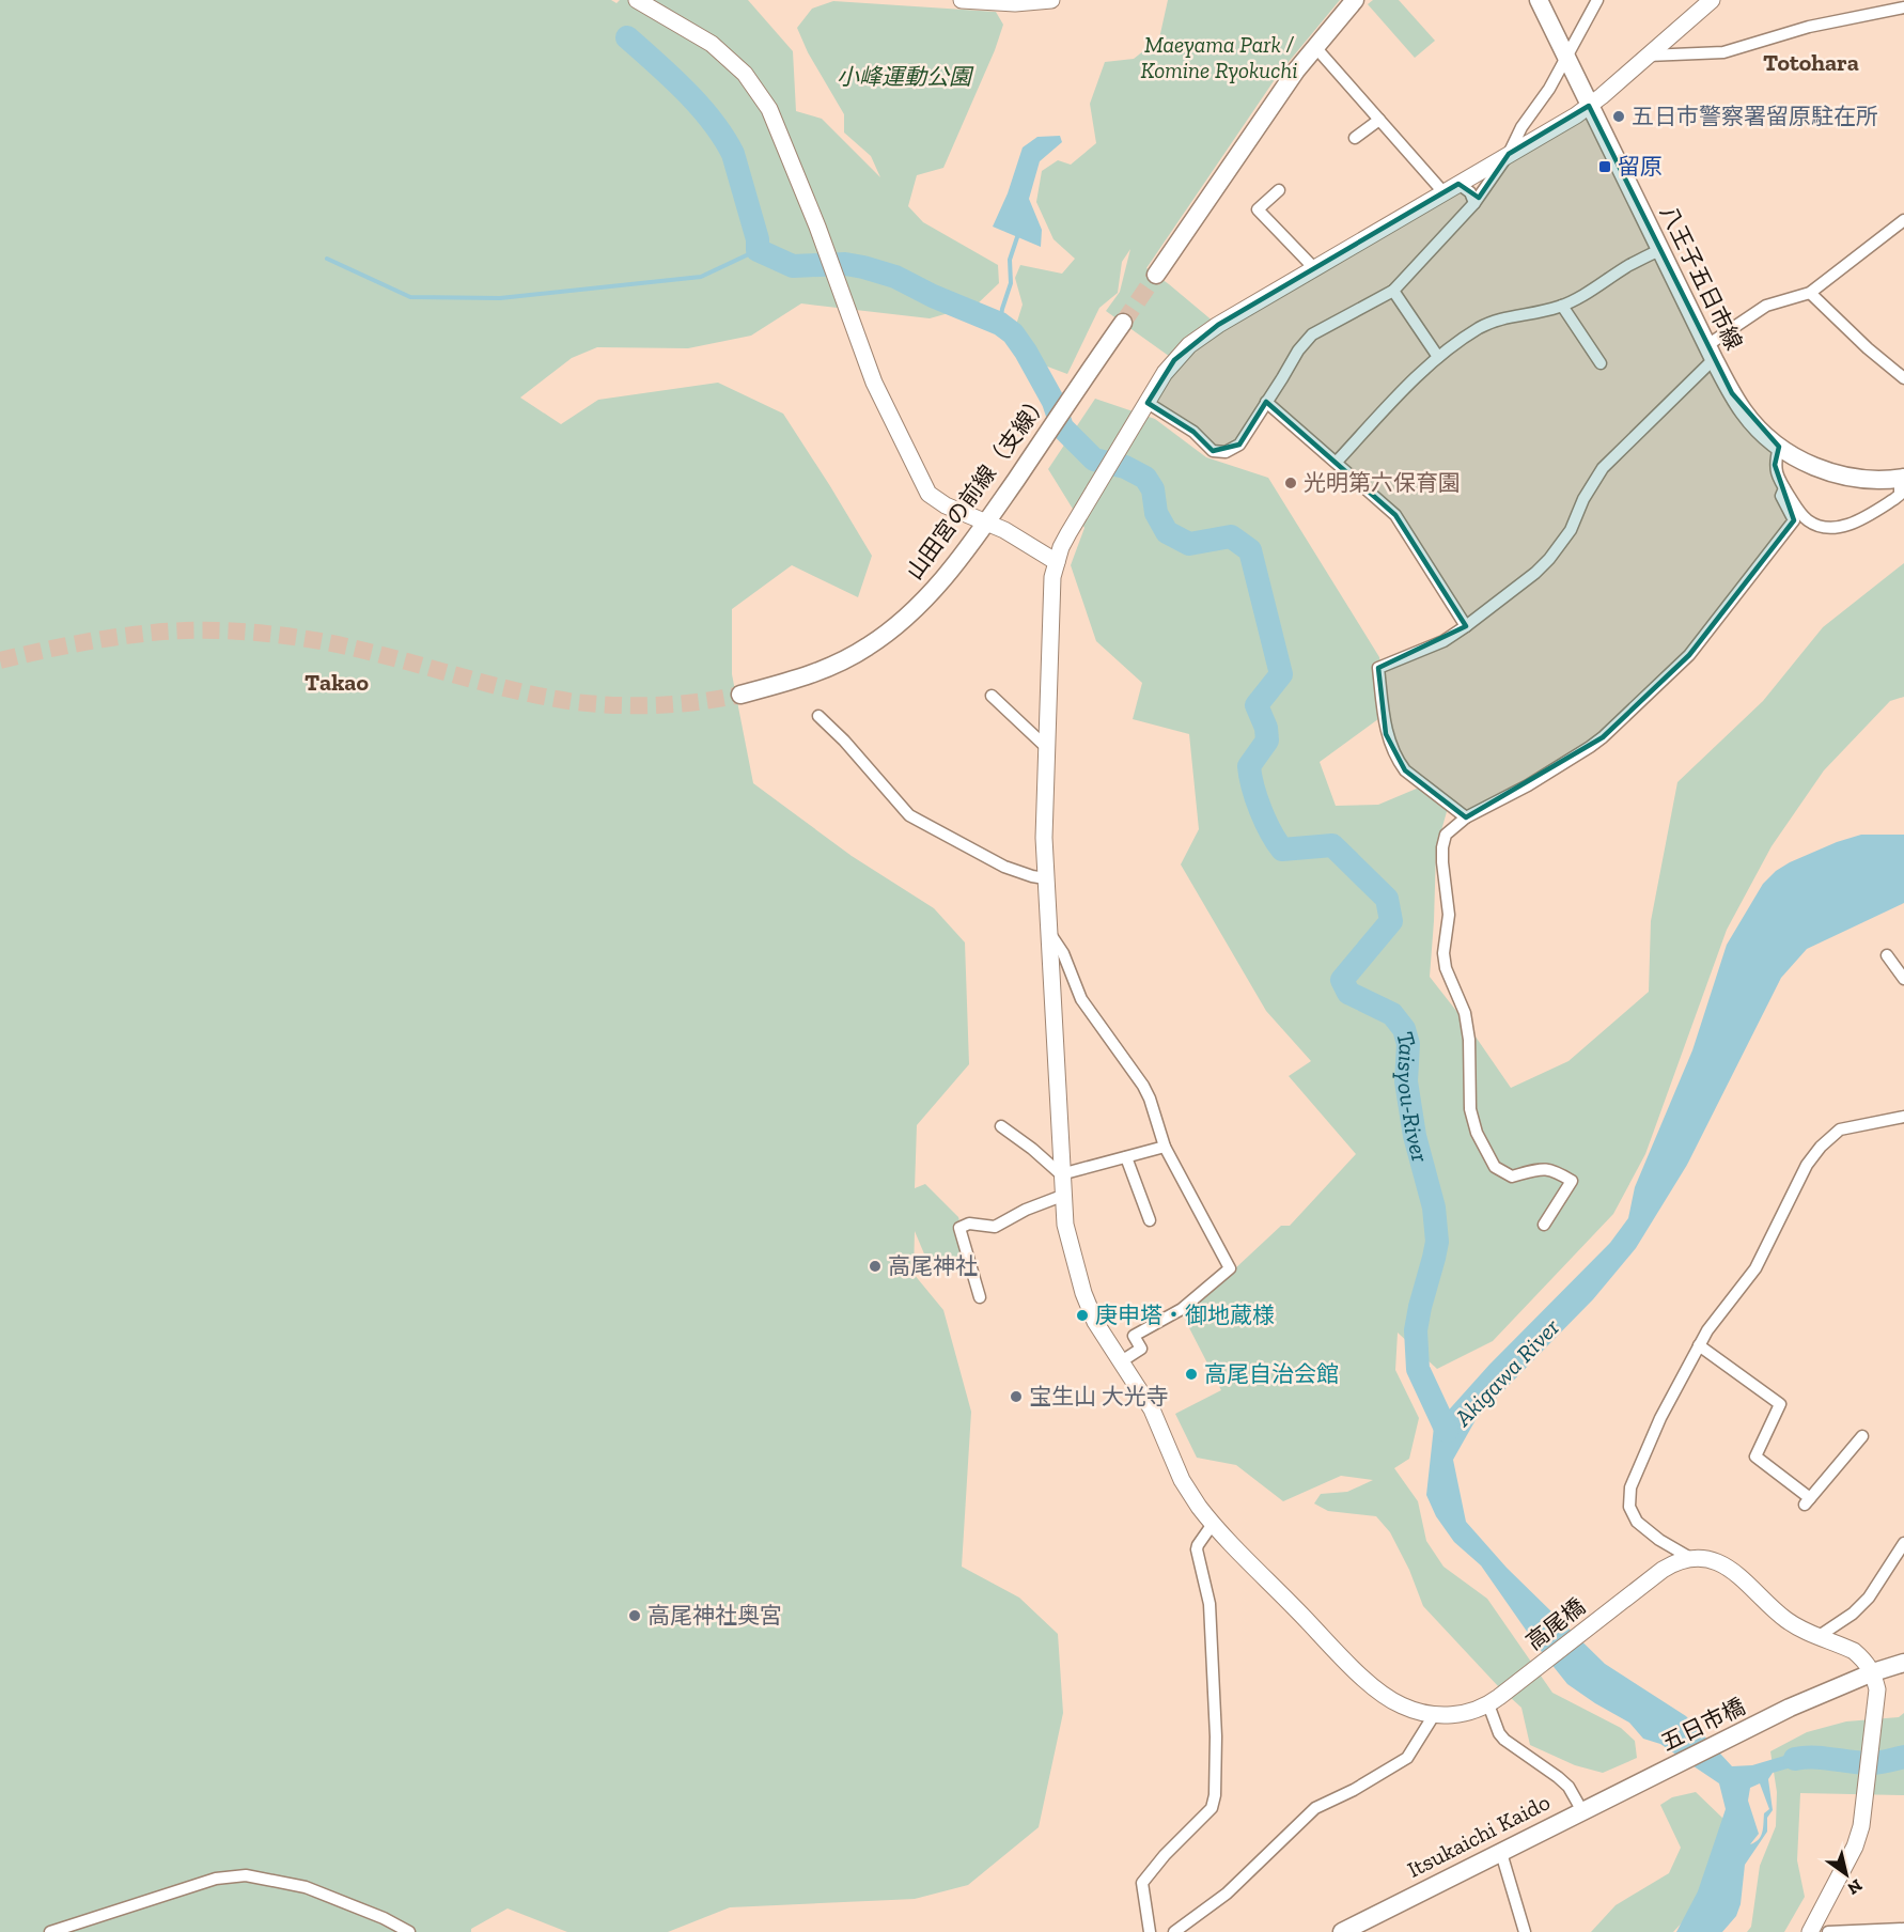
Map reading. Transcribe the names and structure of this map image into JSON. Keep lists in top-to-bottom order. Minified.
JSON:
{"streets":{"main road":["八王子五日市線","山田宮の前線（支線）","五日市橋","Itsukaichi Kaido"],"street":["高尾橋"]},"crossings":[["五日市橋","Itsukaichi Kaido"]],"districts":["Totohara","Takao"],"water":["Taisyou-River","Akigawa River"],"parks":["Maeyama Park / Komine Ryokuchi","小峰運動公園"],"places":{"other":["五日市警察署留原駐在所","光明第六保育園","高尾神社","庚申塔・御地蔵様","高尾自治会館","宝生山 大光寺","高尾神社奥宮"],"transit":["留原"]},"north":"bottom right"}
